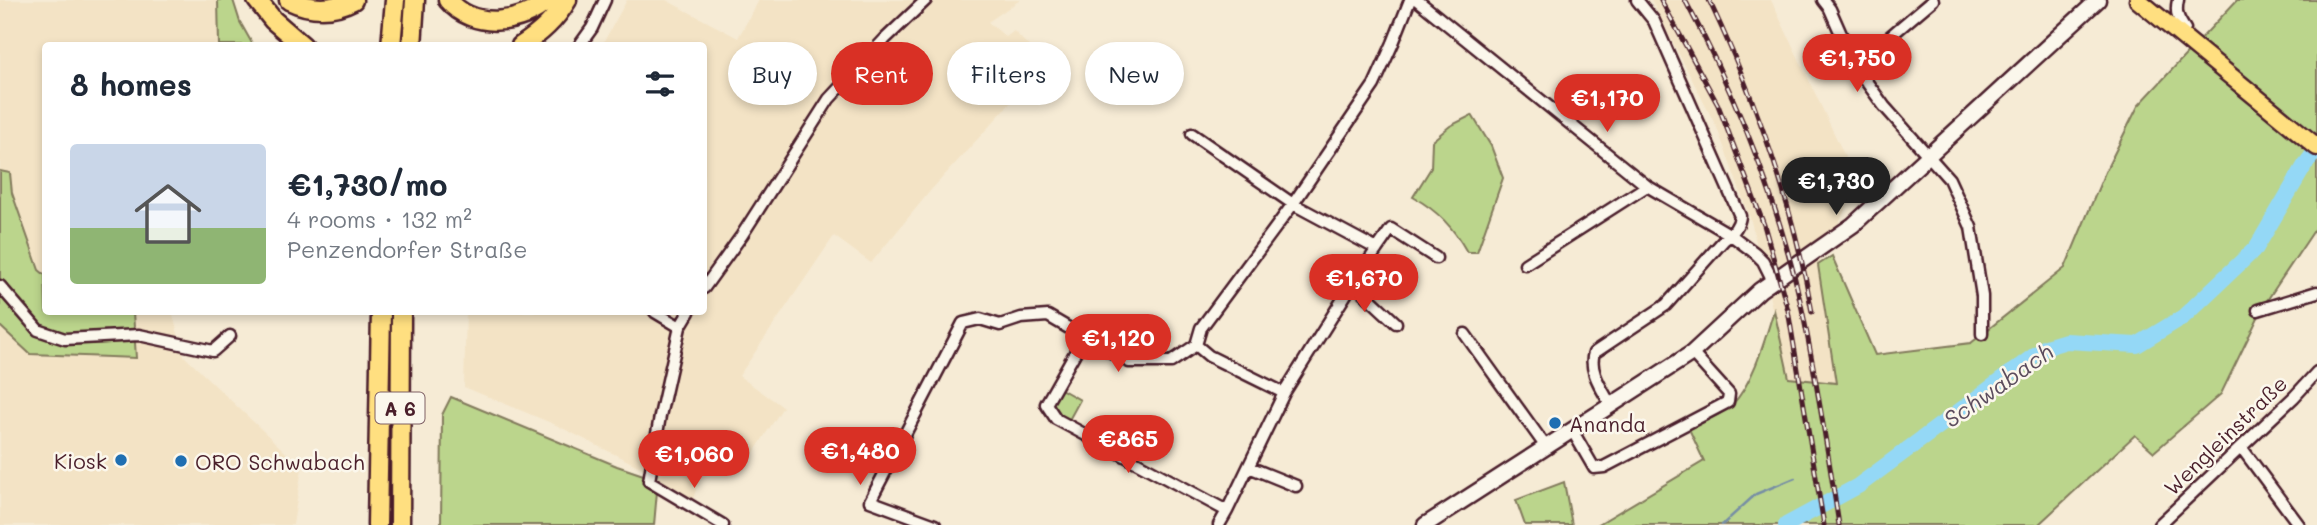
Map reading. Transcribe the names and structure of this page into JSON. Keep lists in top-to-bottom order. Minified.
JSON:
{"streets":{"highway":["A 6"],"street":["Wengleinstraße"]},"water":["Schwabach"],"places":["Ananda","Kiosk","ORO Schwabach"],"page":{"price":["€1,750","€1,170","€1,730","€1,670","€1,120","€865","€1,480","€1,060"],"chip":["Buy","Rent","Filters","New"],"heading":"8 homes","list":[{"name":"€1,730/mo","note":"4 rooms · 132 m² · Penzendorfer Straße"}]}}
